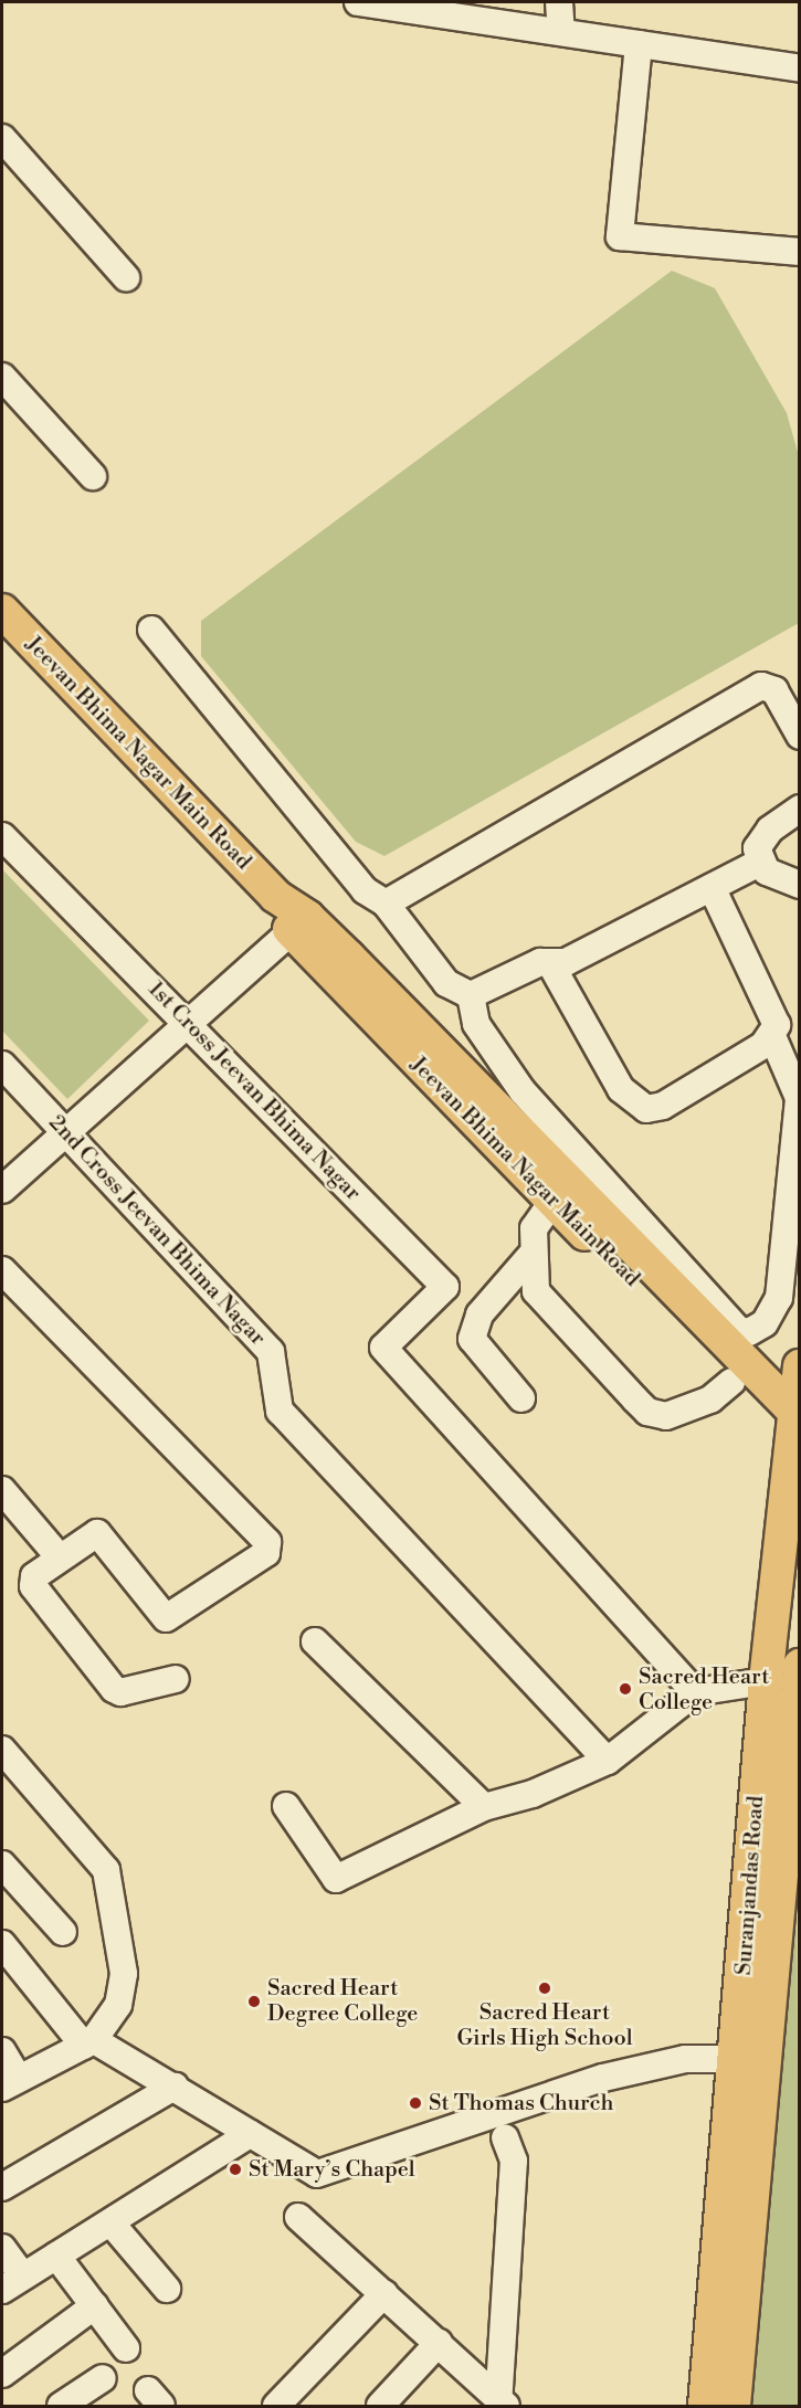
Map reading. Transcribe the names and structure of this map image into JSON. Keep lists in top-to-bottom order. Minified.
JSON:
{"streets":{"main road":["Jeevan Bhima Nagar Main Road","Suranjandas Road"],"street":["1st Cross Jeevan Bhima Nagar","2nd Cross Jeevan Bhima Nagar"]},"crossings":[["Jeevan Bhima Nagar Main Road","Suranjandas Road"]],"places":["Sacred Heart College","Sacred Heart Girls High School","Sacred Heart Degree College","St Thomas Church","St Mary’s Chapel"]}
